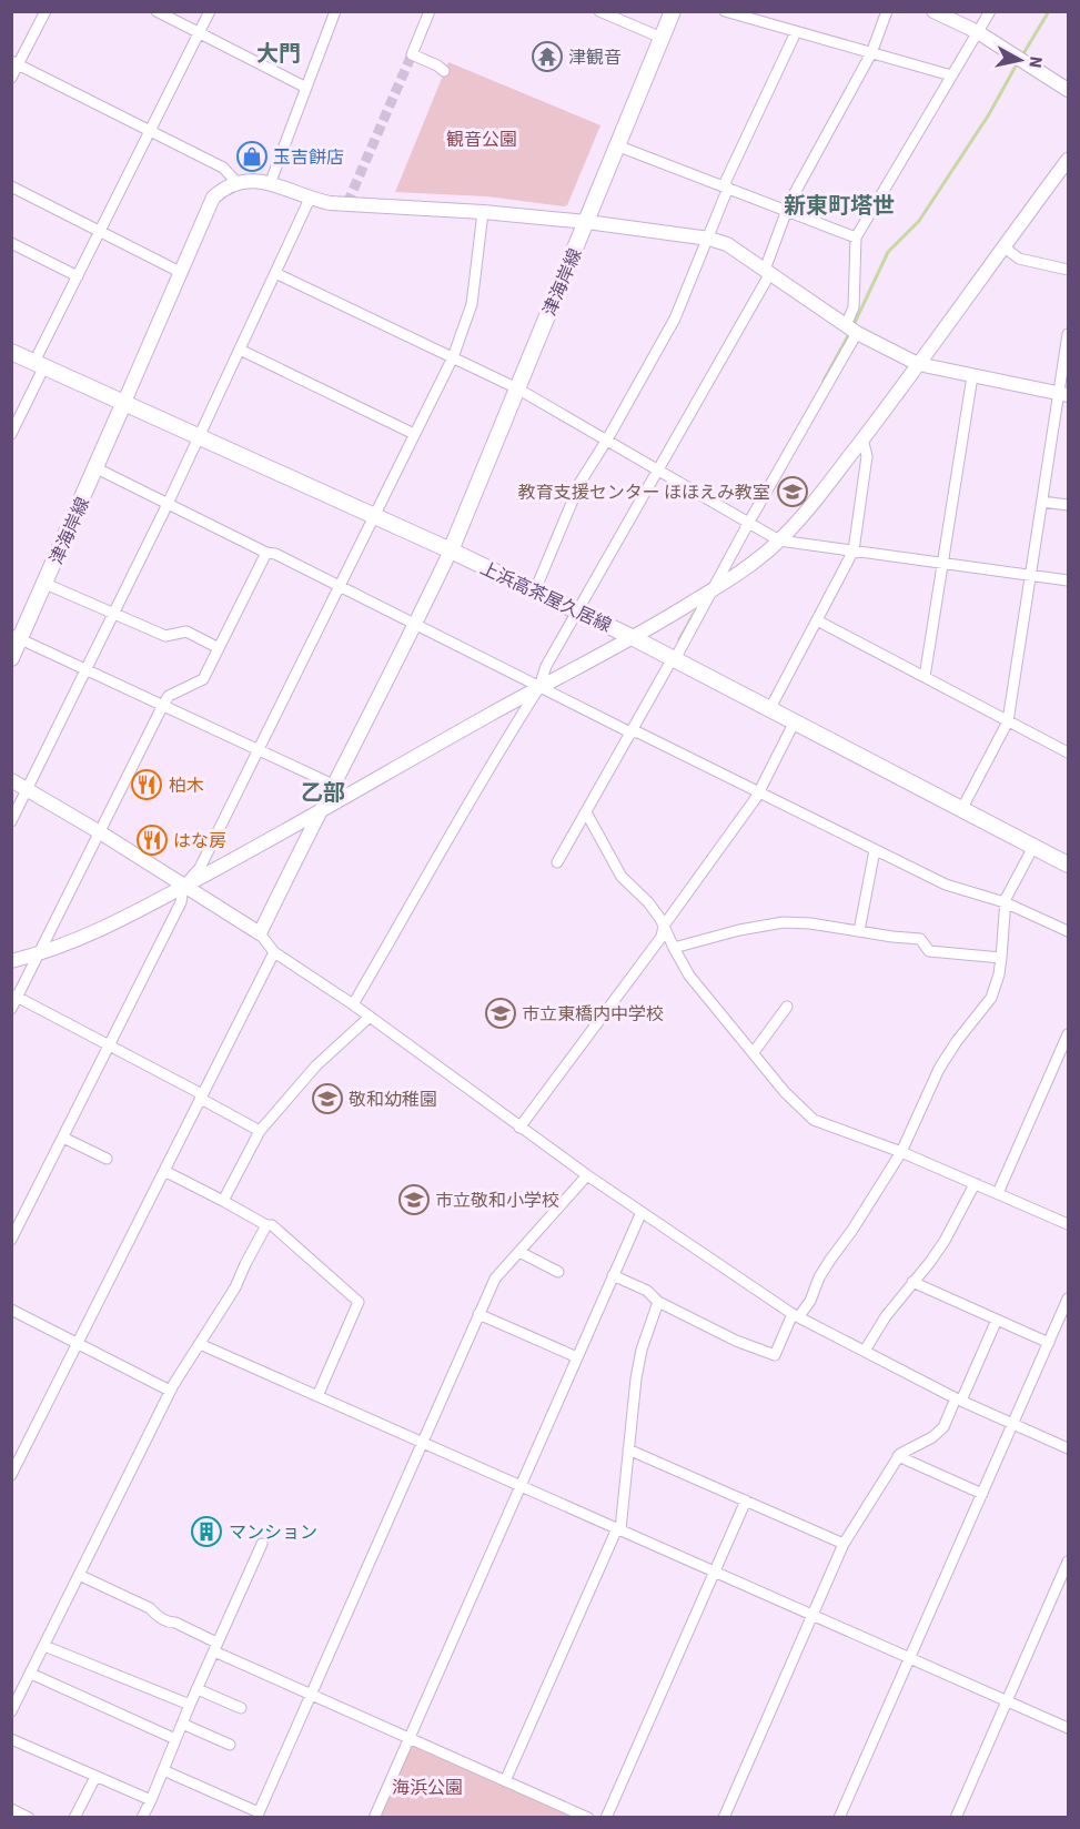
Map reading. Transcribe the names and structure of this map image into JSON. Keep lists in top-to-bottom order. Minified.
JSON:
{"streets":{"main road":["津海岸線","上浜高茶屋久居線"]},"crossings":[["津海岸線","上浜高茶屋久居線"]],"districts":["大門","新東町塔世","乙部"],"parks":["観音公園","海浜公園"],"places":{"temple":["津観音"],"shop":["玉吉餅店"],"school or university":["教育支援センター ほほえみ教室","市立東橋内中学校","敬和幼稚園","市立敬和小学校"],"restaurant":["柏木","はな房"],"building":["マンション"]},"north":"right"}
